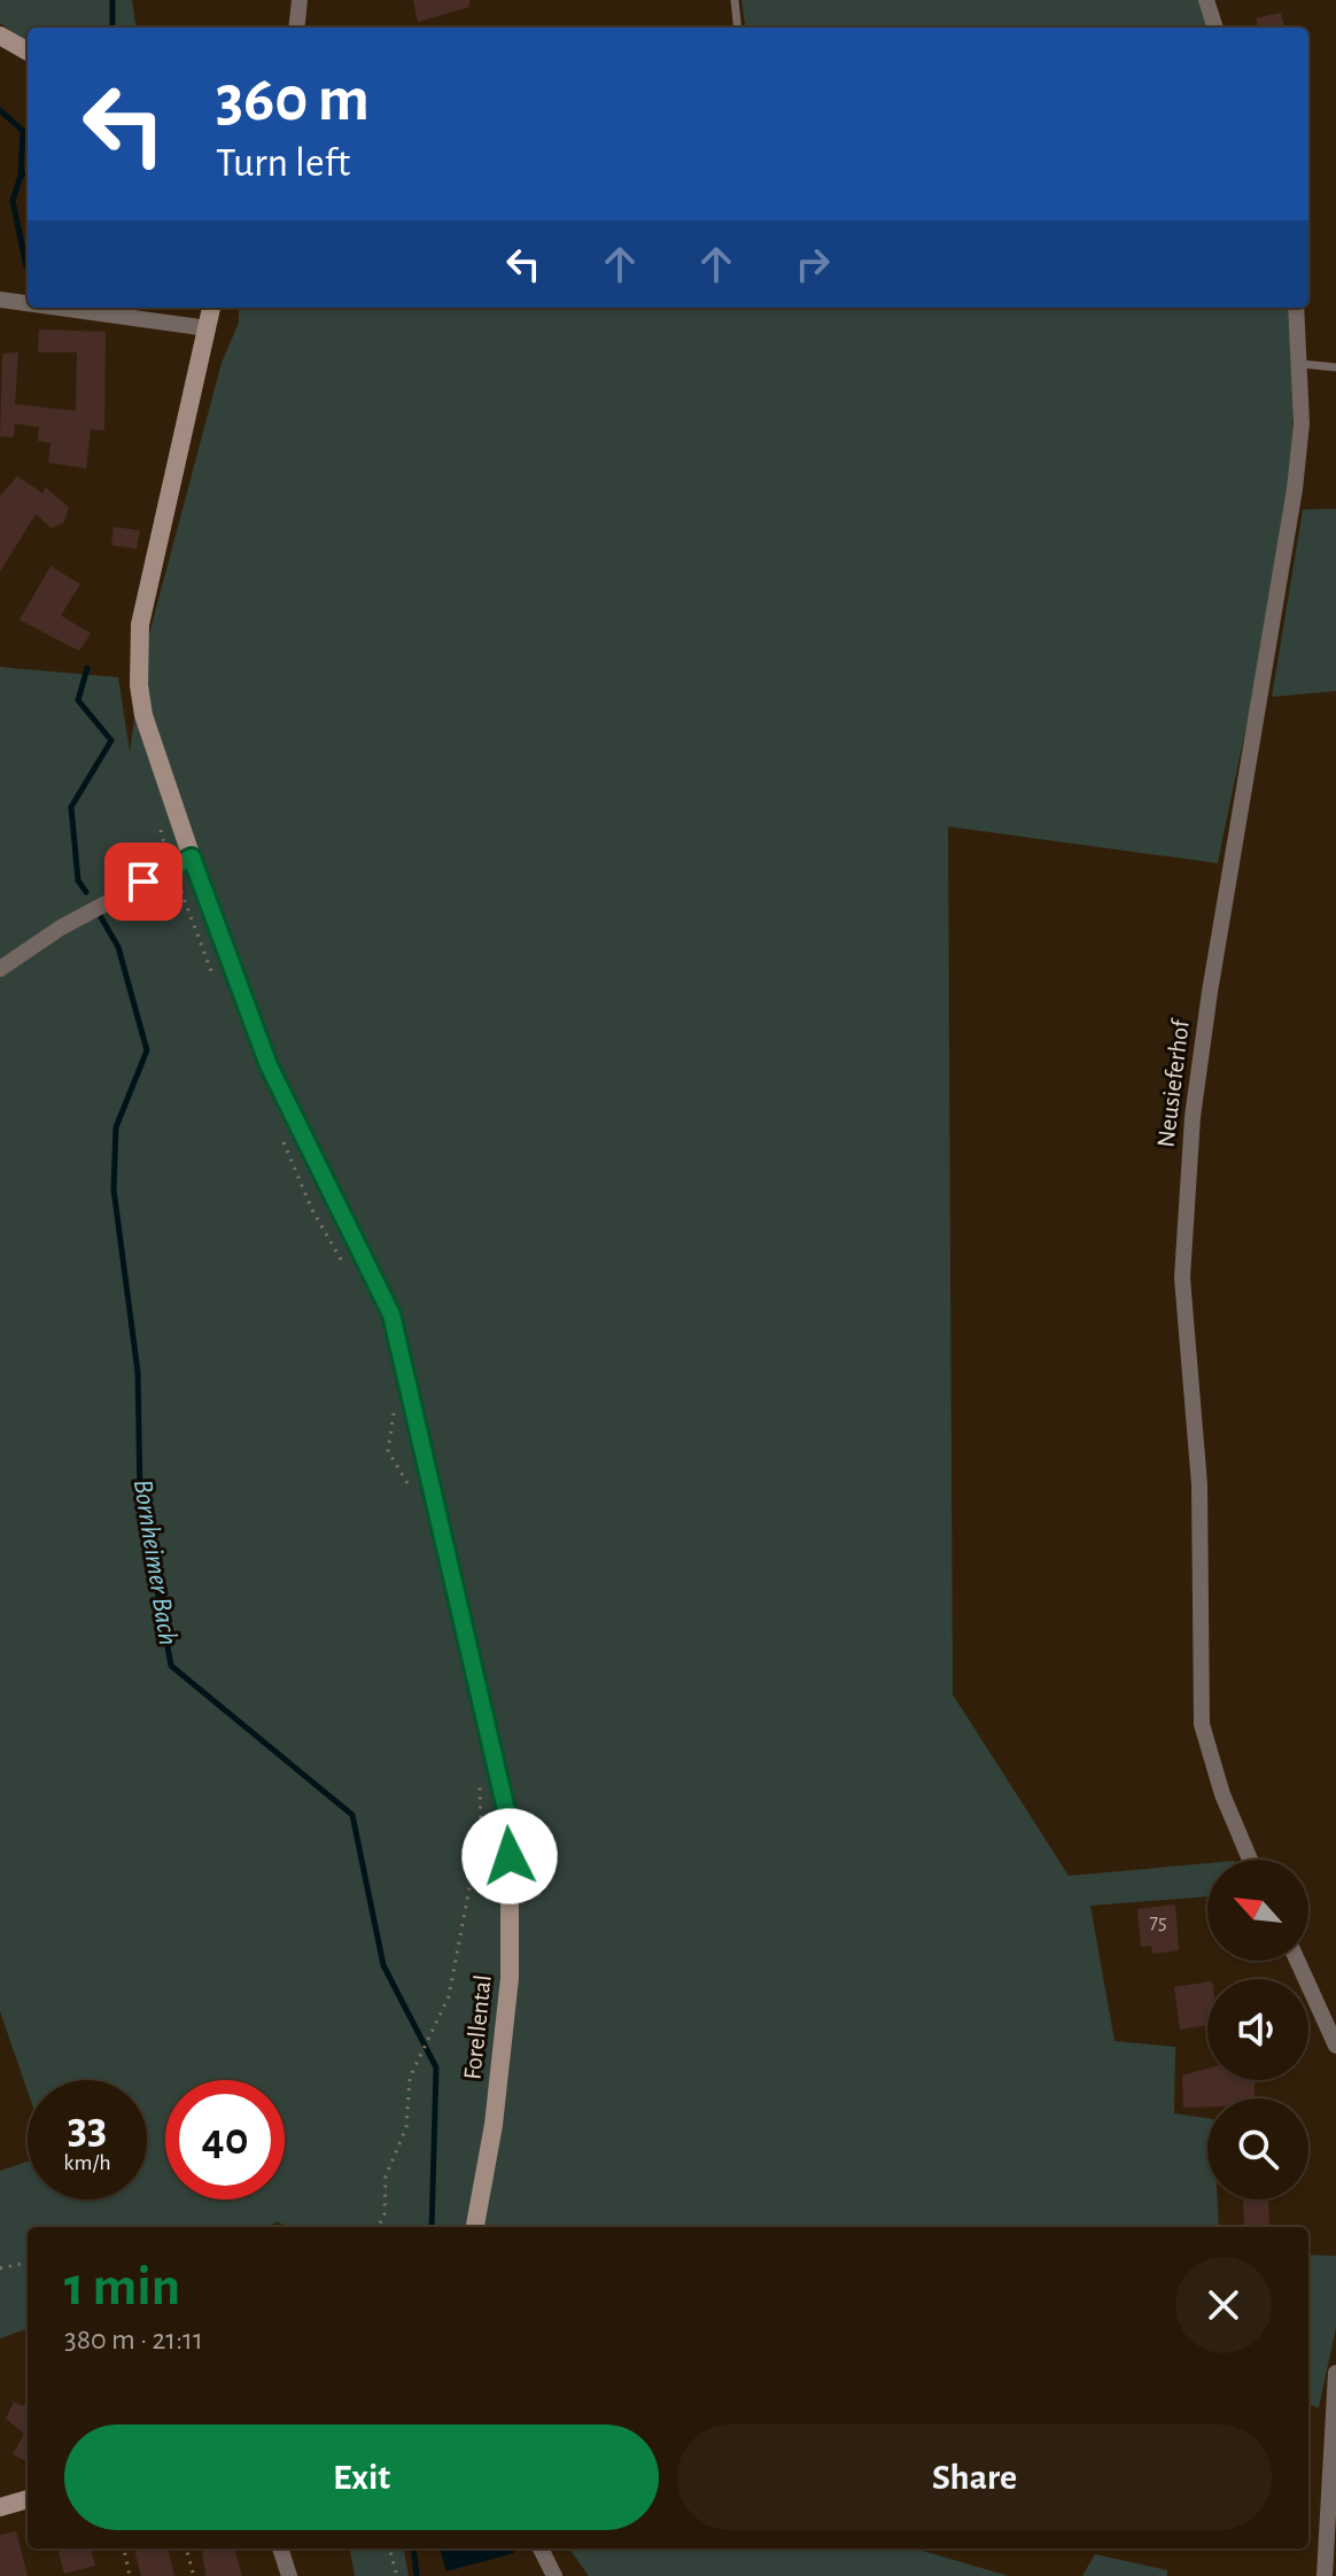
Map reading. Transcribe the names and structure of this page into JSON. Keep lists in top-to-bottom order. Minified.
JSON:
{"streets":{"street":["Neusieferhof","Forellental"]},"water":["Bornheimer Bach"],"house_numbers":["75"],"north":"top left","page":{"turn":["360 m","Turn left"],"speed":"33 km/h","limit":"40","heading":["1 min","380 m · 21:11"],"buttons":["Exit","Share"]}}
